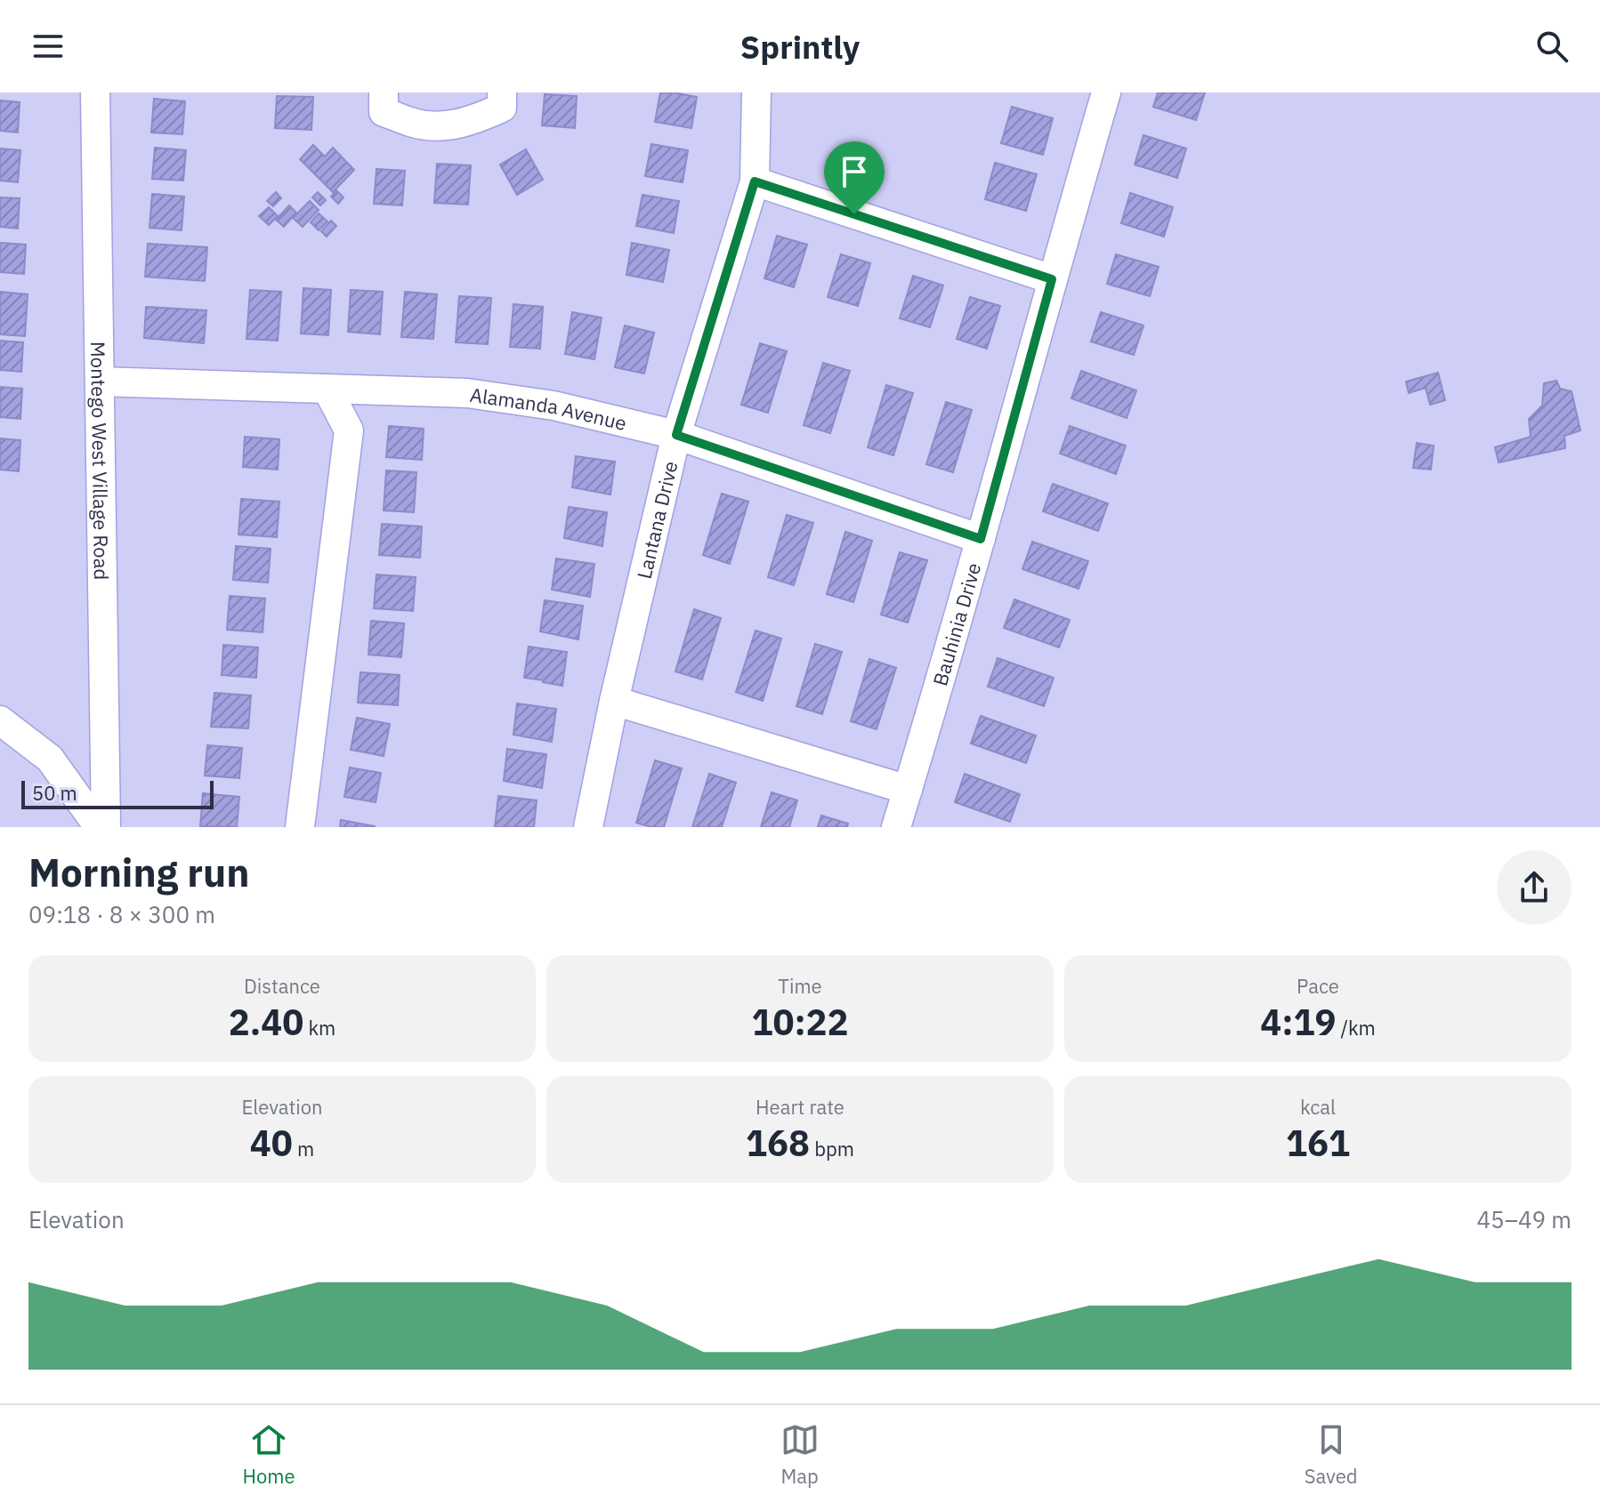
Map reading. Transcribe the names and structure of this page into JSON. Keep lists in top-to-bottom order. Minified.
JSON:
{"streets":{"street":["Alamanda Avenue","Montego West Village Road","Lantana Drive","Bauhinia Drive"]},"crossings":[["Alamanda Avenue","Montego West Village Road"],["Alamanda Avenue","Lantana Drive"],["Alamanda Avenue","Bauhinia Drive"]],"scale_bar":"50 m","page":{"header":"Sprintly","scale":"50 m","heading":["Morning run","09:18 · 8 × 300 m"],"stats":[["Distance","2.40 km"],["Time","10:22"],["Pace","4:19 /km"],["Elevation","40 m"],["Heart rate","168 bpm"],["kcal","161"]],"chart":["Elevation","45–49 m"],"tabs":["Home","Map","Saved"]}}
